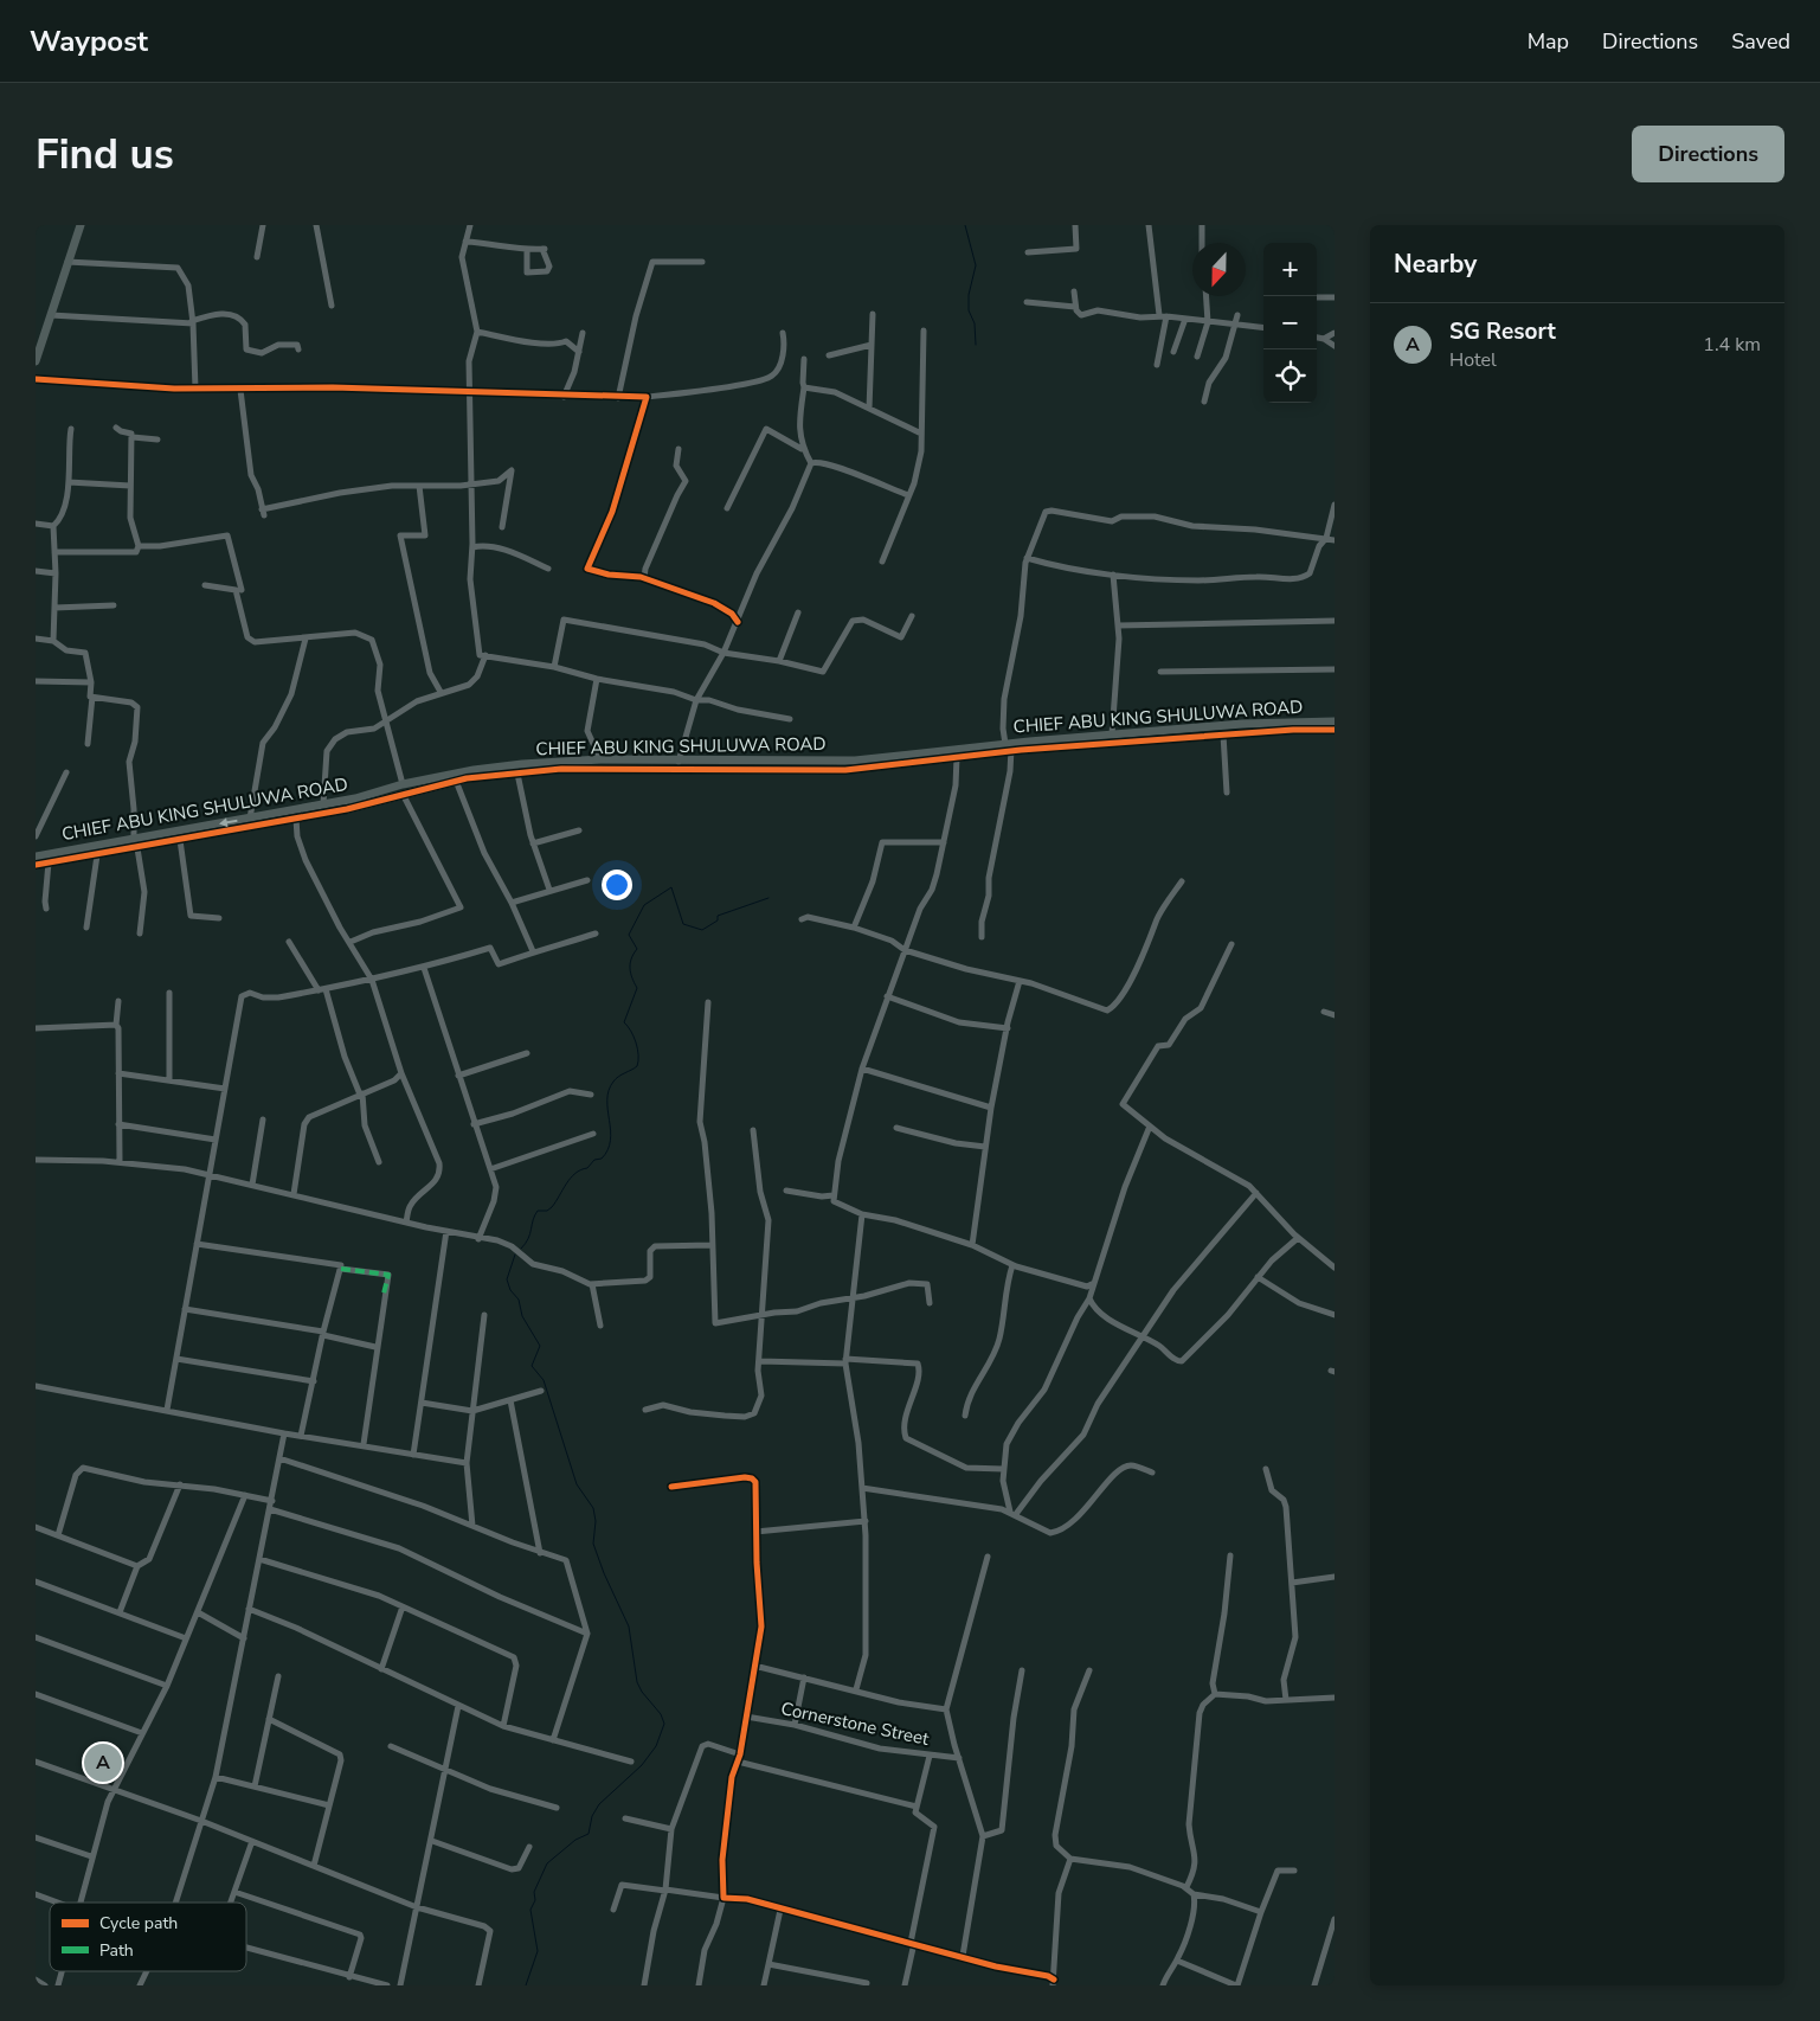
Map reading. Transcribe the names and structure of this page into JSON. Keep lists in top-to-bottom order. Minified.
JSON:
{"streets":{"street":["CHIEF ABU KING SHULUWA ROAD","Cornerstone Street"]},"legend":["Cycle path","Path"],"north":"bottom","page":{"header":"Waypost","nav":["Map","Directions","Saved"],"buttons":"Directions","title":"Find us","heading":"Nearby","map_buttons":["+","−"],"list":[{"mark":"A","name":"SG Resort","note":"Hotel","value":"1.4 km"}],"pins":"A"}}
